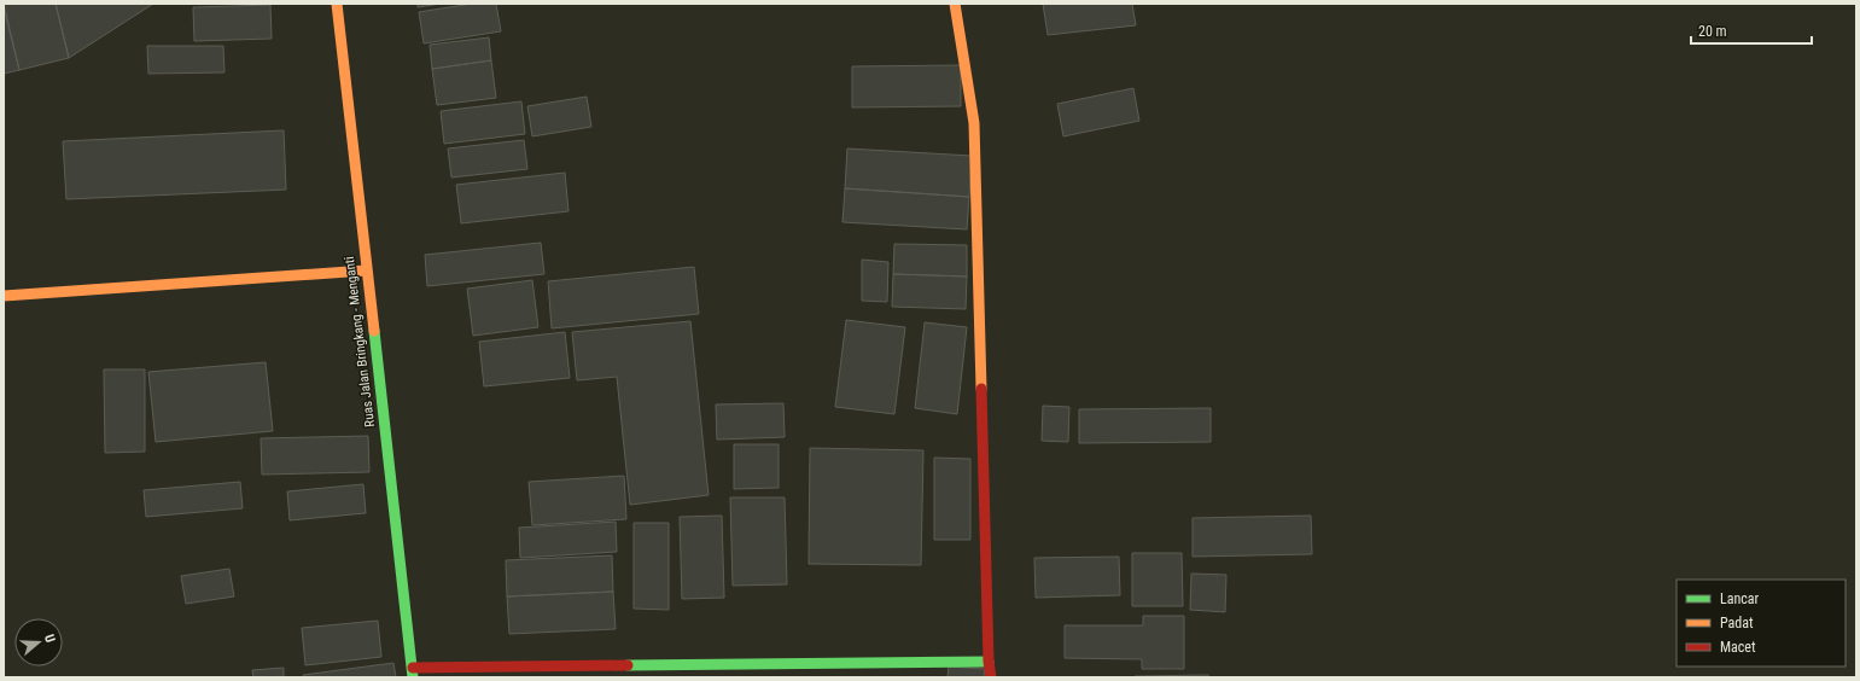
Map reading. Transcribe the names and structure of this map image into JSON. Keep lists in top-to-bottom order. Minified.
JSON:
{"streets":{"street":["Ruas Jalan Bringkang - Menganti"]},"legend":["Lancar","Padat","Macet"],"scale_bar":"20 m","north":"right"}
